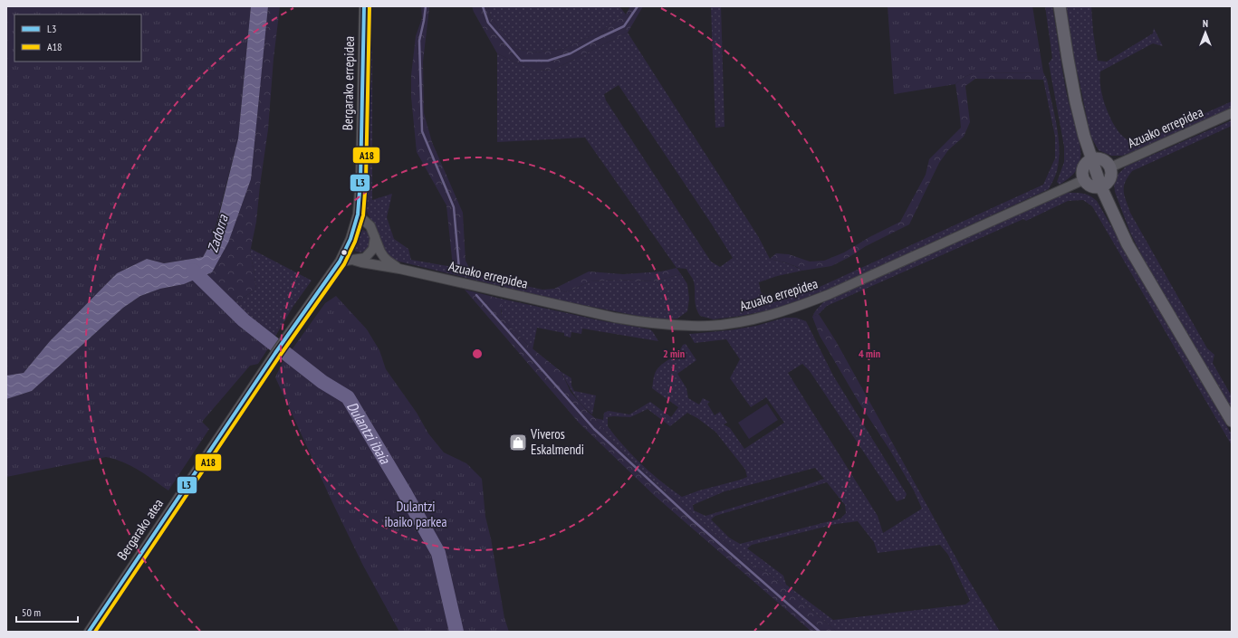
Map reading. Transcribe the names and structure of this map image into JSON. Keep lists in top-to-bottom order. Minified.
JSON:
{"streets":{"street":["Bergarako errepidea","Azuako errepidea","Bergarako atea"]},"crossings":[["Bergarako errepidea","Bergarako atea"]],"water":["Zadorra","Dulantzi ibaia"],"parks":["Dulantzi ibaiko parkea"],"places":{"shop":["Viveros Eskalmendi"]},"lines":["transit line L3","transit line A18"],"legend":["L3","A18"],"scale_bar":"50 m","north":"top","rings":["2 min","4 min"]}
